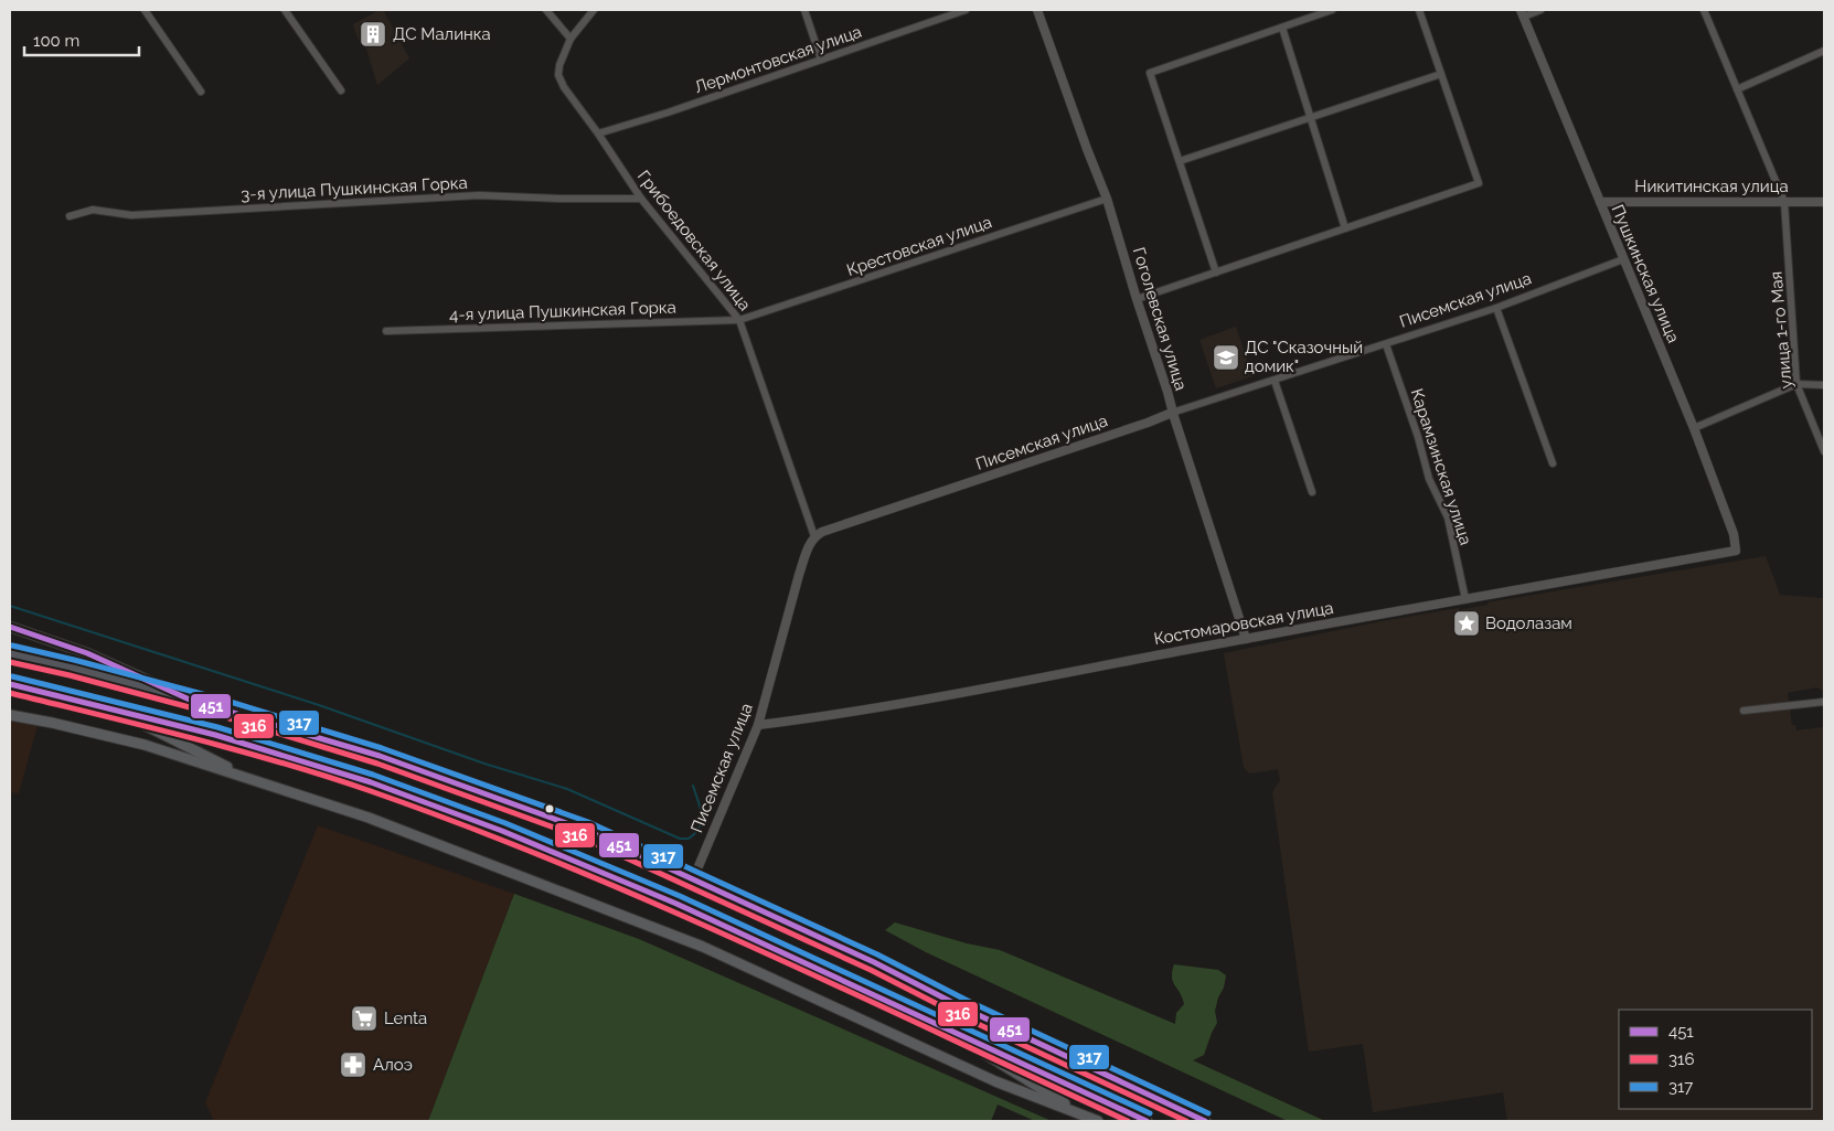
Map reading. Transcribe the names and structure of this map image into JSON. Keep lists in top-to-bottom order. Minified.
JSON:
{"streets":{"street":["Лермонтовская улица","Никитинская улица","3-я улица Пушкинская Горка","Грибоедовская улица","Крестовская улица","Пушкинская улица","Писемская улица","4-я улица Пушкинская Горка","Гоголевская улица","улица 1-го Мая","Карамзинская улица","Костомаровская улица"]},"crossings":[["Лермонтовская улица","Грибоедовская улица"],["Никитинская улица","Пушкинская улица"],["Никитинская улица","улица 1-го Мая"],["3-я улица Пушкинская Горка","Грибоедовская улица"],["Грибоедовская улица","Крестовская улица"],["Грибоедовская улица","Писемская улица"],["Грибоедовская улица","4-я улица Пушкинская Горка"],["Крестовская улица","4-я улица Пушкинская Горка"],["Крестовская улица","Гоголевская улица"],["Пушкинская улица","Писемская улица"],["Пушкинская улица","Костомаровская улица"],["Писемская улица","Гоголевская улица"],["Писемская улица","Карамзинская улица"],["Писемская улица","Костомаровская улица"],["Гоголевская улица","Костомаровская улица"],["Карамзинская улица","Костомаровская улица"]],"places":{"building":["ДС Малинка"],"school or university":["ДС \"Сказочный домик\""],"place":["Водолазам"],"supermarket":["Lenta"],"pharmacy":["Алоэ"]},"lines":["transit line 451","transit line 317","transit line 316"],"legend":["451","316","317"],"scale_bar":"100 m"}
